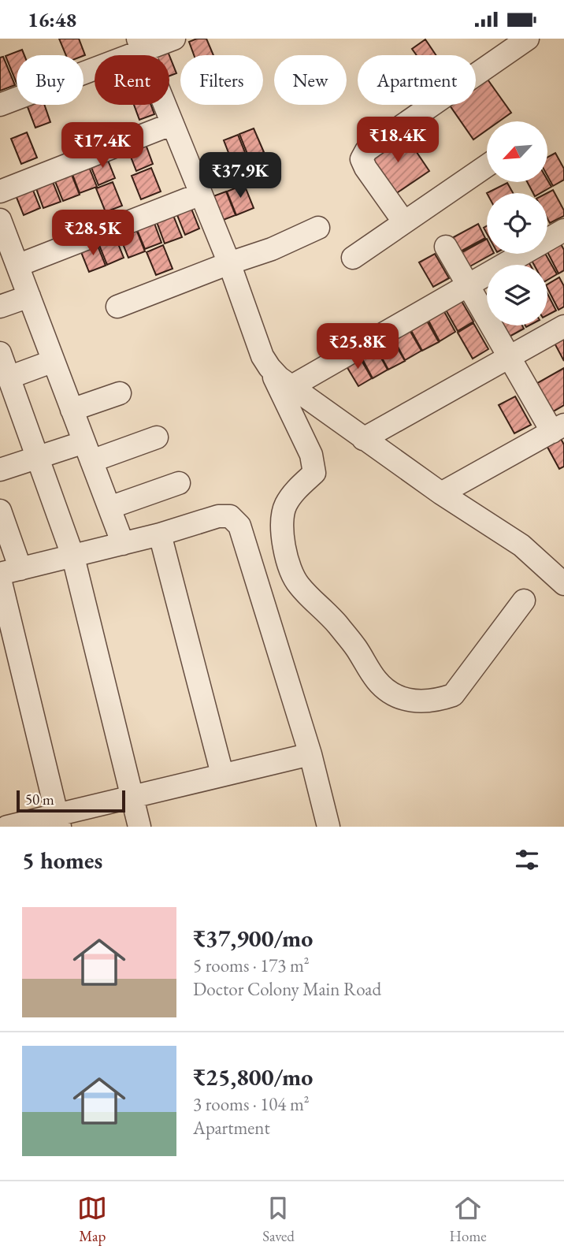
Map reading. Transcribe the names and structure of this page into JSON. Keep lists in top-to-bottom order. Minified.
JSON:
{"scale_bar":"50 m","north":"bottom left","page":{"status":"16:48","chip":["Buy","Rent","Filters","New","Apartment"],"price":["₹18.4K","₹17.4K","₹37.9K","₹28.5K","₹25.8K"],"scale":"50 m","heading":"5 homes","list":[{"name":"₹37,900/mo","note":"5 rooms · 173 m² · Doctor Colony Main Road"},{"name":"₹25,800/mo","note":"3 rooms · 104 m² · Apartment"}],"tabs":["Map","Saved","Home"]}}
